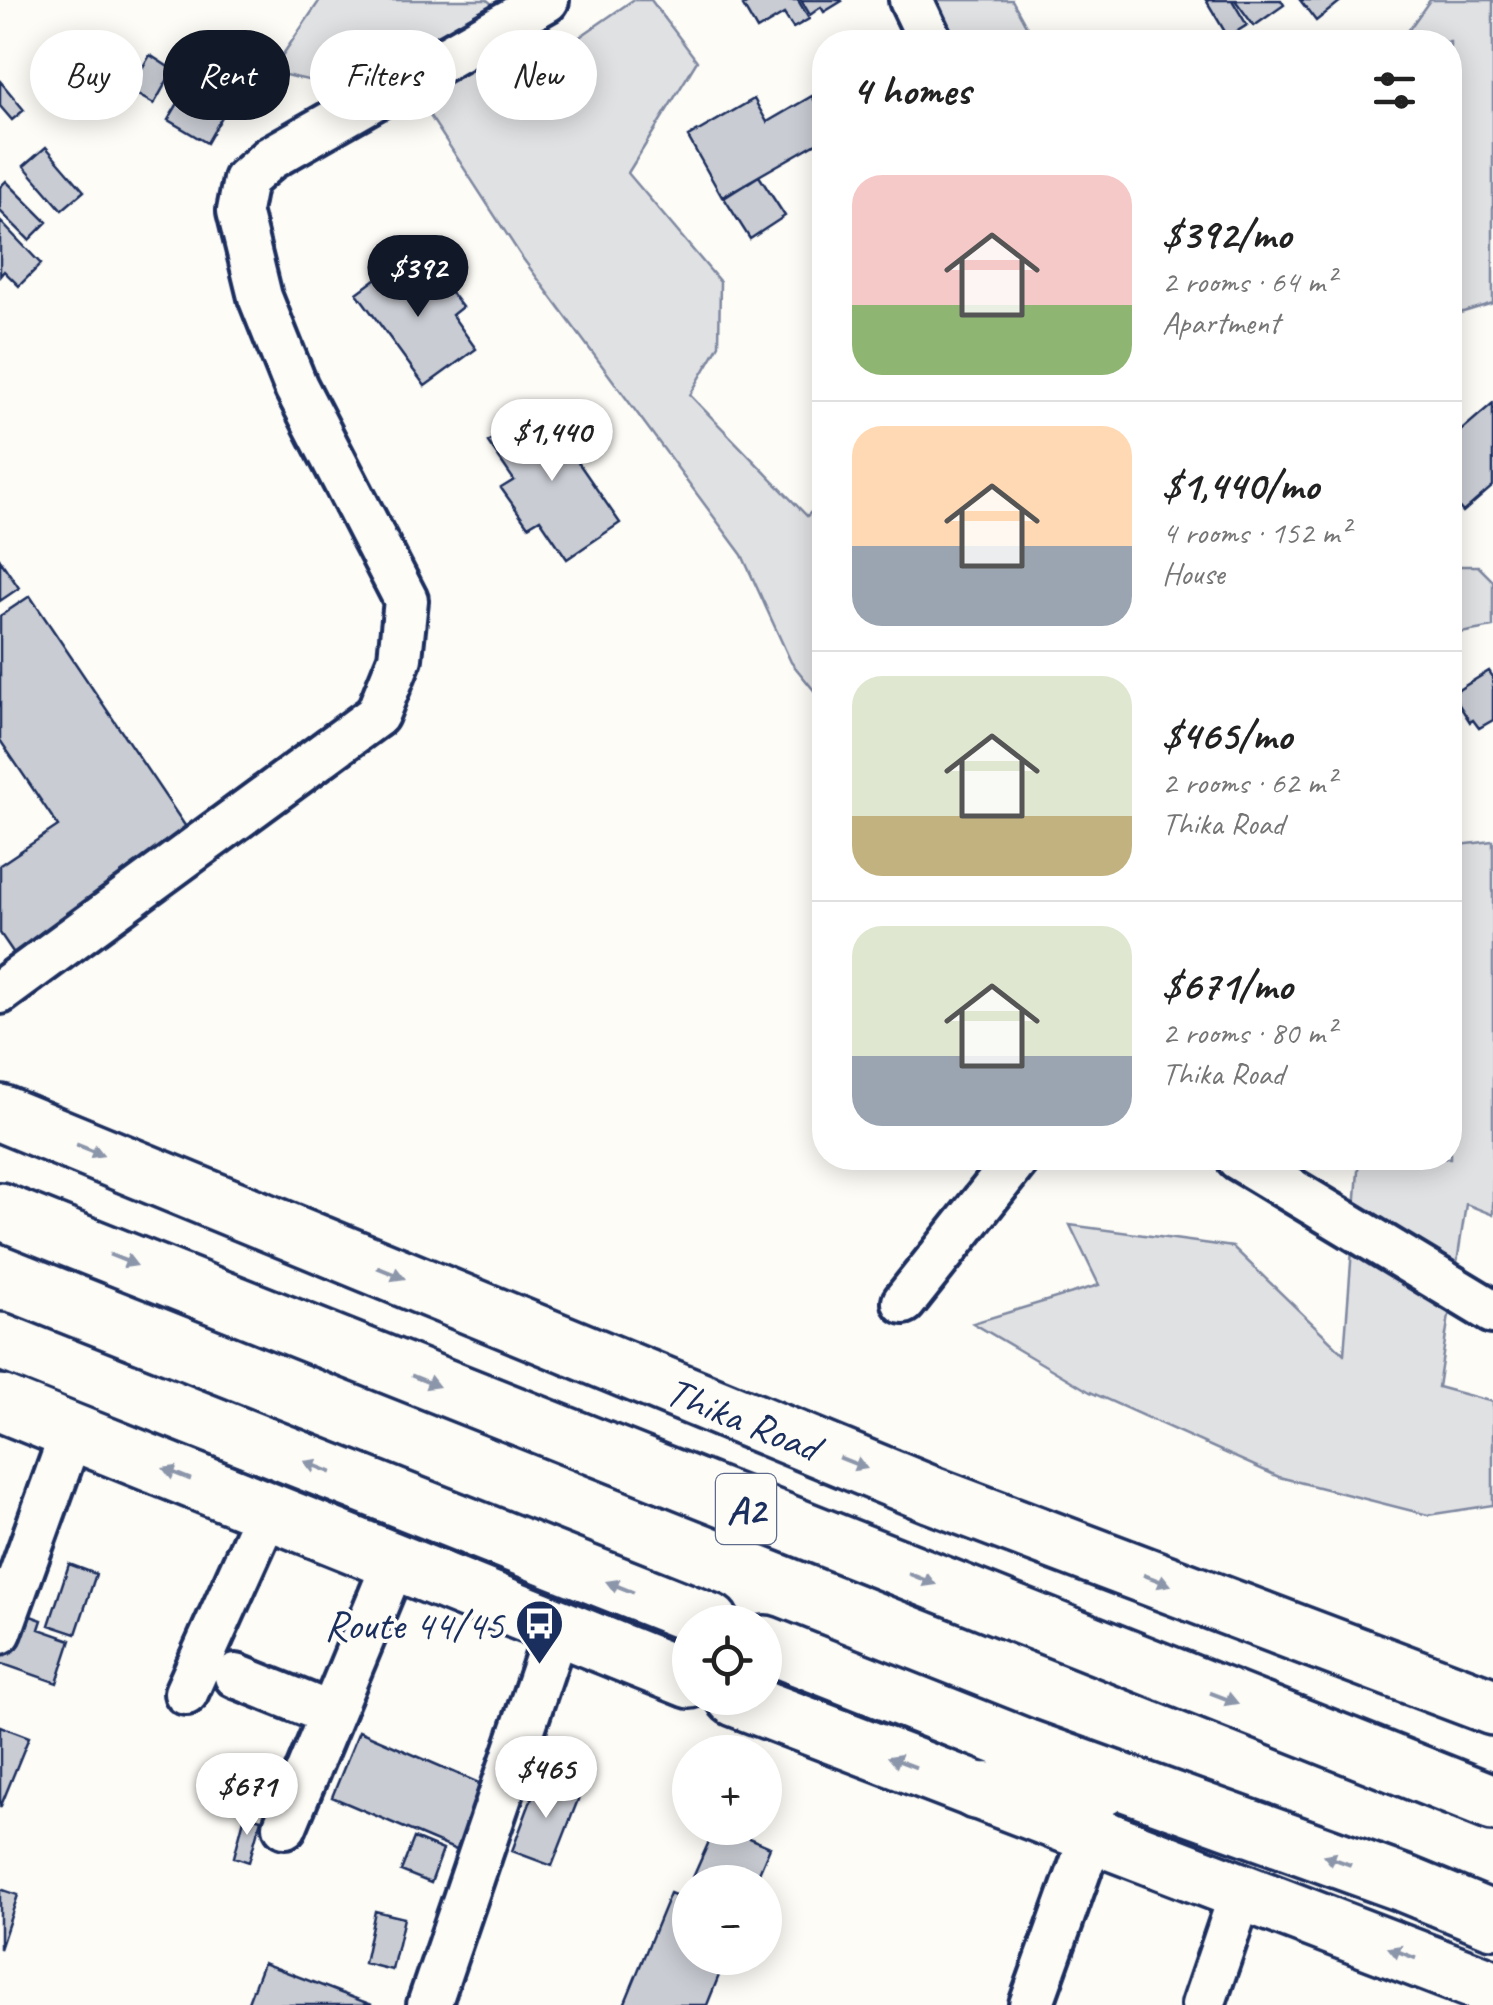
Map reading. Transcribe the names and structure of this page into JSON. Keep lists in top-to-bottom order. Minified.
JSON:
{"streets":{"main road":["Thika Road","A2"]},"places":{"bus stop":["Route 44/45"]},"page":{"chip":["Buy","Rent","Filters","New"],"heading":"4 homes","list":[{"name":"$392/mo","note":"2 rooms · 64 m² · Apartment"},{"name":"$1,440/mo","note":"4 rooms · 152 m² · House"},{"name":"$465/mo","note":"2 rooms · 62 m² · Thika Road"},{"name":"$671/mo","note":"2 rooms · 80 m² · Thika Road"}],"price":["$392","$1,440","$465","$671"],"map_buttons":["+","−"]}}
